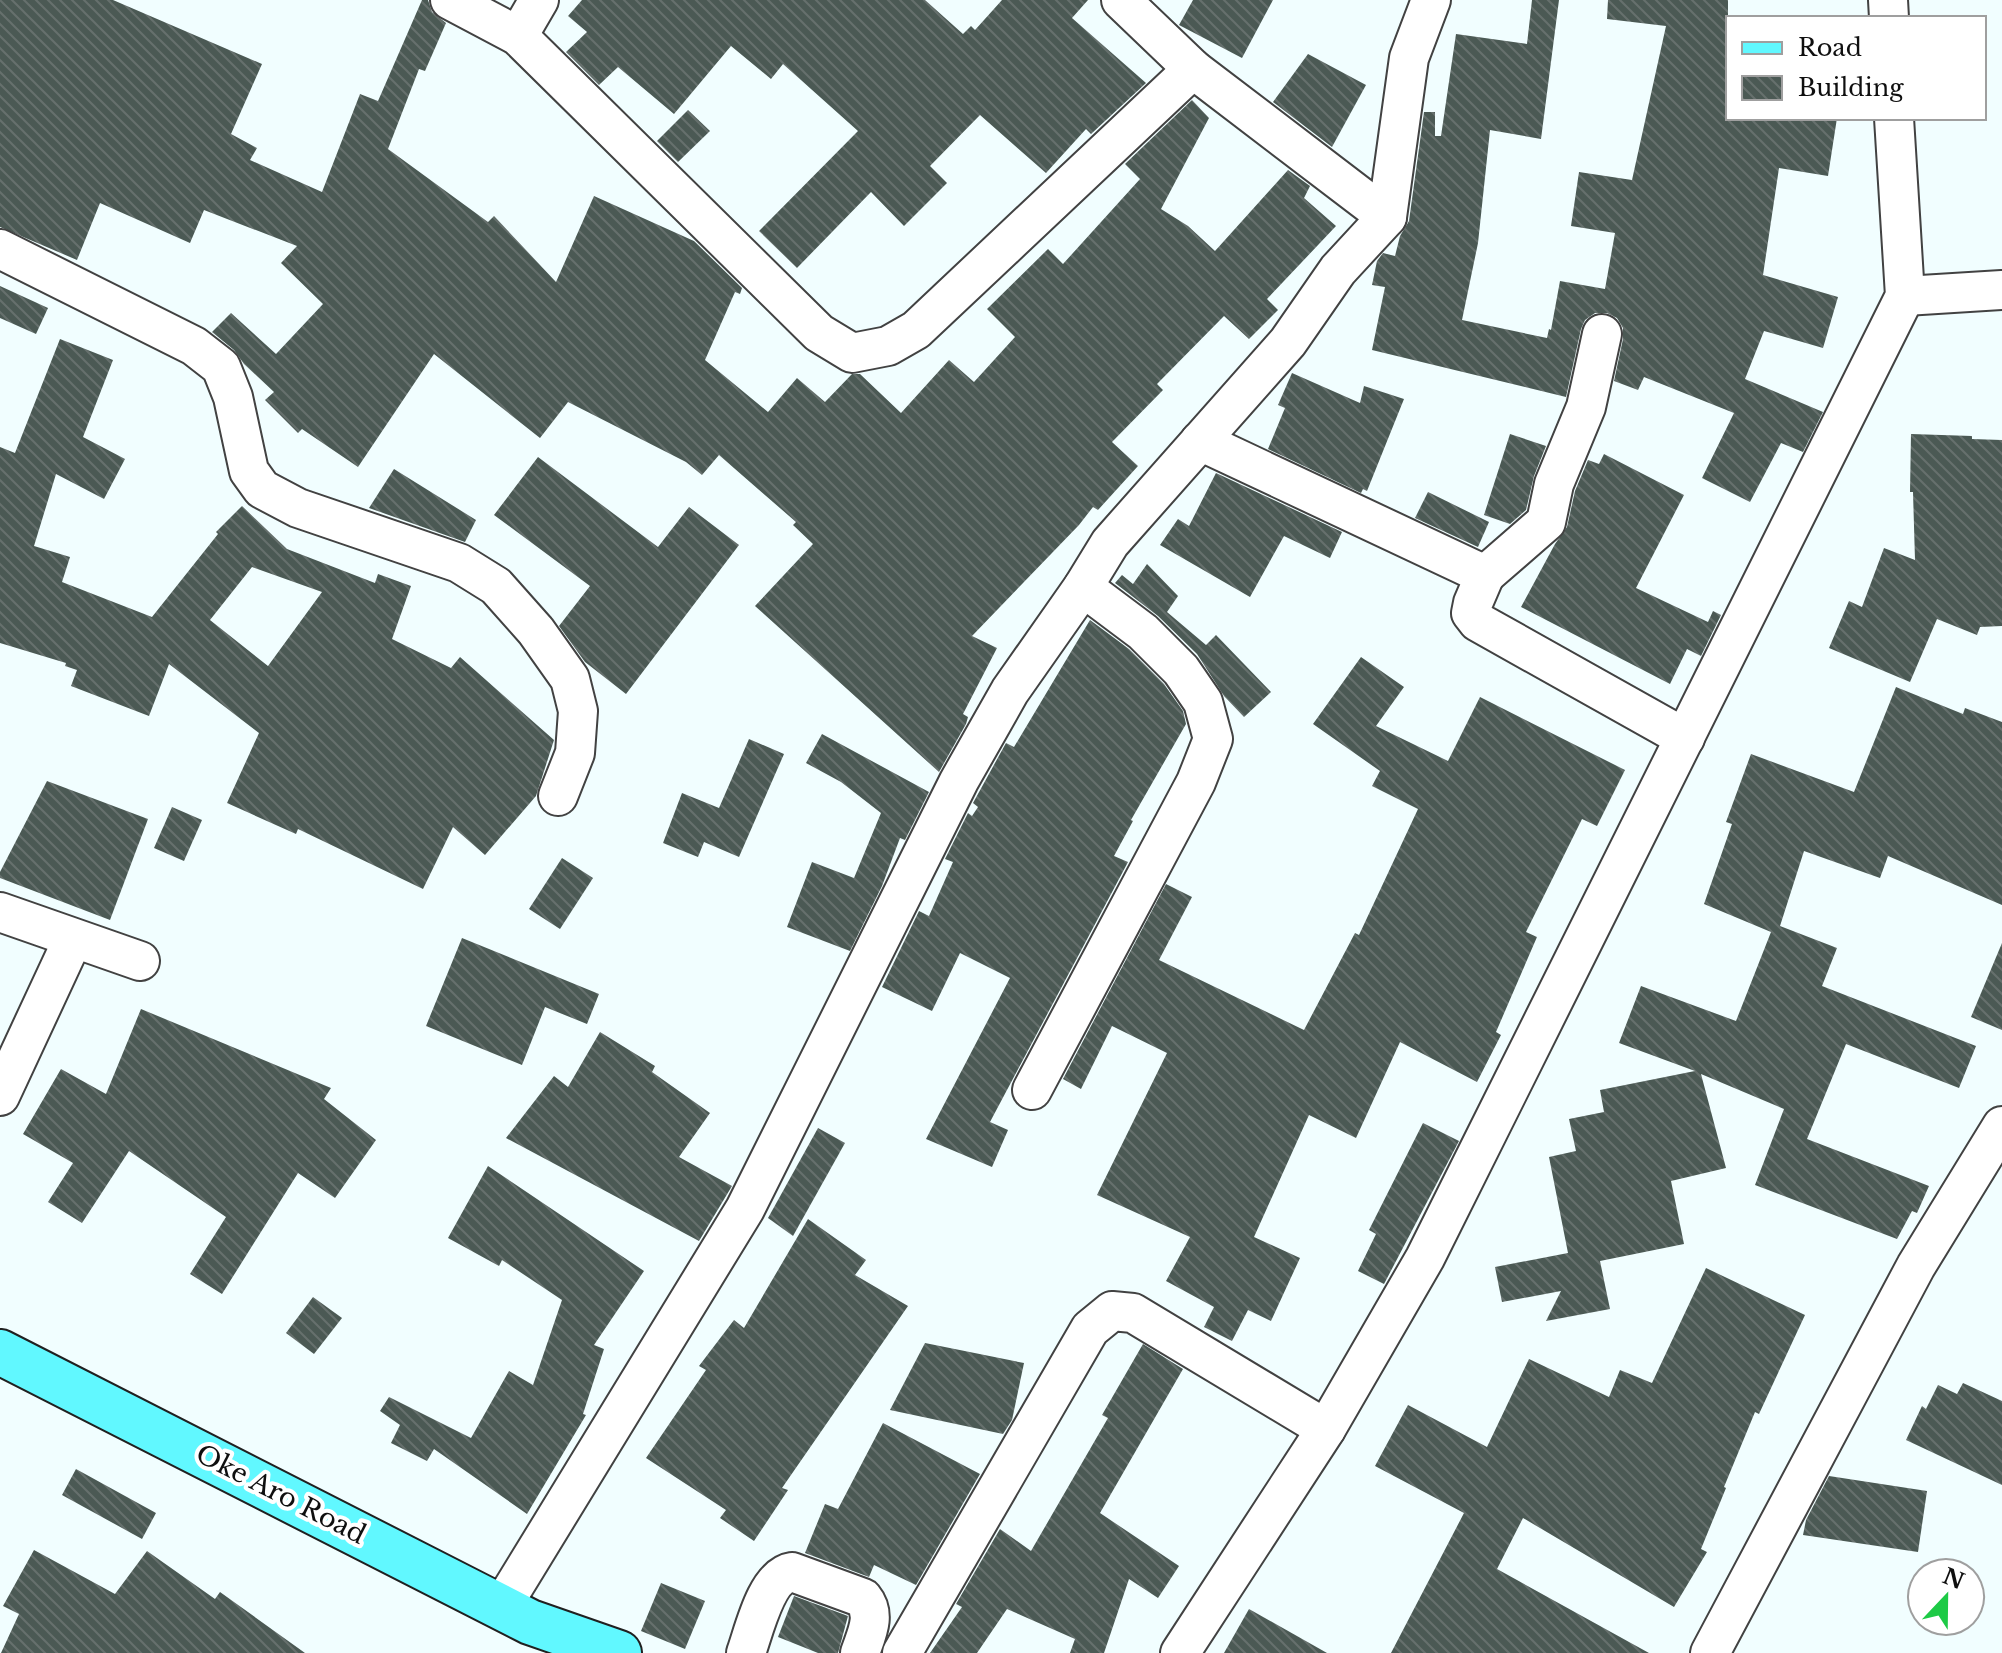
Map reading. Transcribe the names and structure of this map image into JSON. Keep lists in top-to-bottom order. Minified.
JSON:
{"streets":{"main road":["Oke Aro Road"]},"legend":["Road","Building"],"north":"top"}
